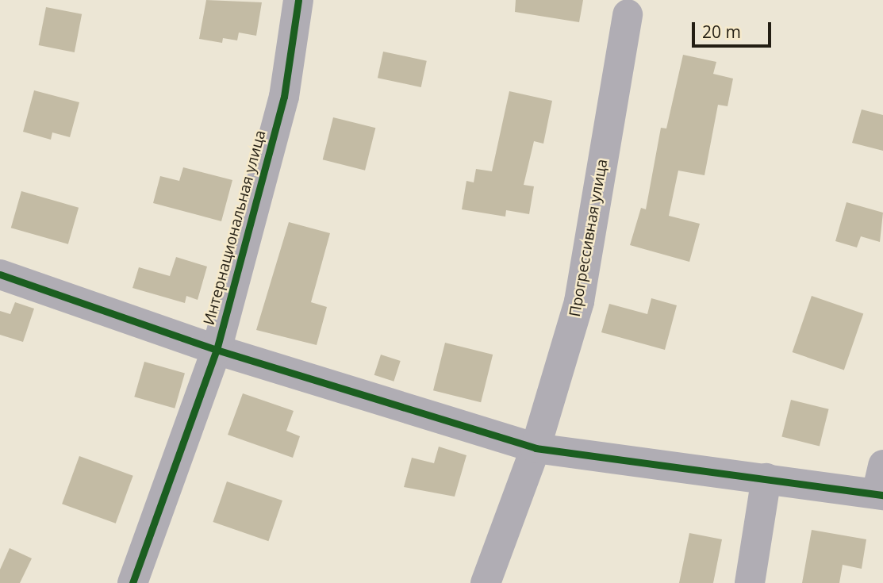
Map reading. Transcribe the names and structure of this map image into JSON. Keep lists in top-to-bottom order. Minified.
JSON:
{"streets":{"street":["Интернациональная улица","Прогрессивная улица"]},"scale_bar":"20 m"}
